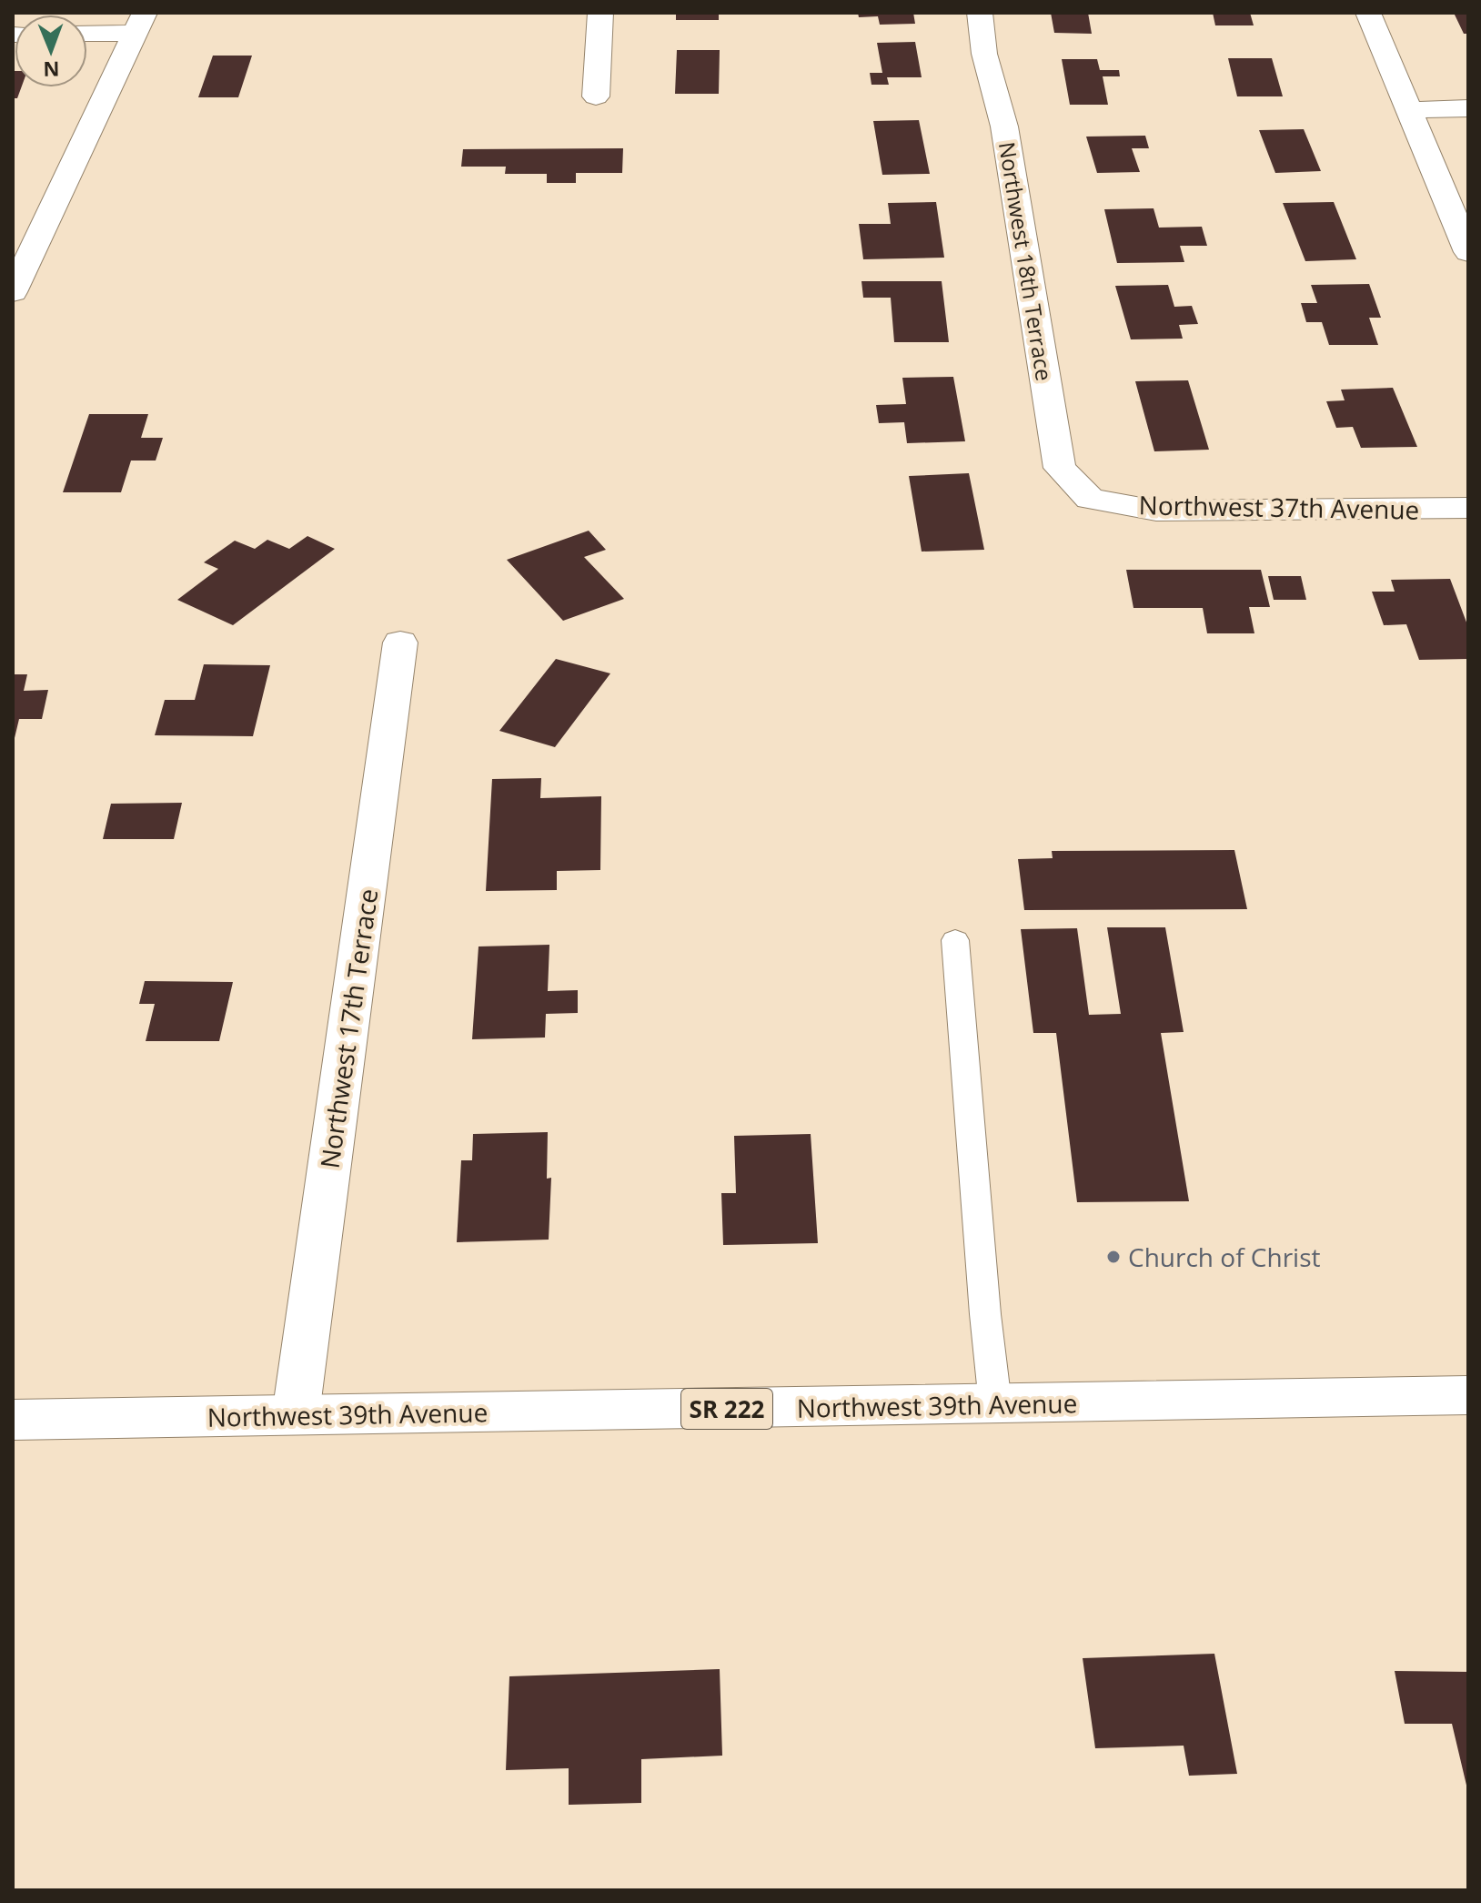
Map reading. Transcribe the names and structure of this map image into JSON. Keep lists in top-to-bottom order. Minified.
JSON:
{"streets":{"street":["Northwest 18th Terrace","Northwest 37th Avenue","Northwest 17th Terrace","Northwest 39th Avenue","SR 222"]},"crossings":[["Northwest 18th Terrace","Northwest 37th Avenue"],["Northwest 17th Terrace","Northwest 39th Avenue"]],"places":["Church of Christ"],"north":"bottom"}
